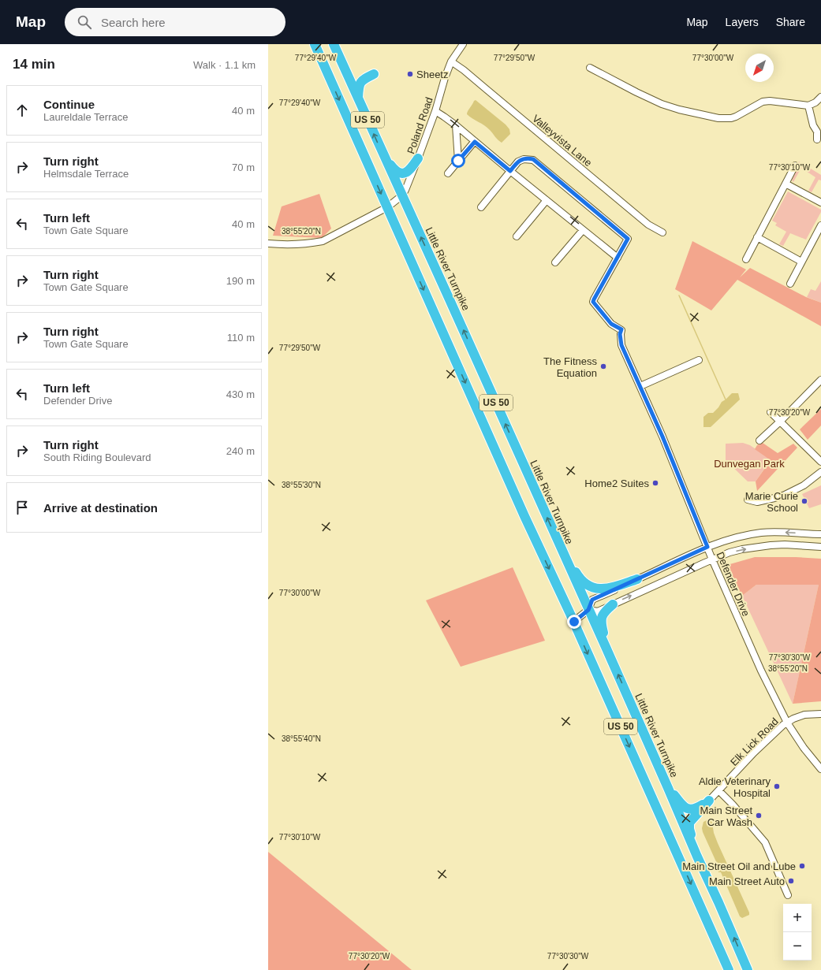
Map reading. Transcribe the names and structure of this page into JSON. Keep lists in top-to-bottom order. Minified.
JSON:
{"streets":{"highway":["US 50","Little River Turnpike"],"street":["Poland Road","Valleyvista Lane","Defender Drive","Elk Lick Road"]},"crossings":[["US 50","Poland Road"],["Poland Road","Valleyvista Lane"],["Poland Road","Little River Turnpike"],["Defender Drive","Elk Lick Road"]],"parks":["Dunvegan Park"],"places":["Sheetz","The Fitness Equation","Home2 Suites","Marie Curie School","Aldie Veterinary Hospital","Main Street Car Wash","Main Street Oil and Lube","Main Street Auto"],"north":"bottom left","page":{"header":"Map","search":"Search here","nav":["Map","Layers","Share"],"heading":["14 min","Walk · 1.1 km"],"list":[["Continue","Laureldale Terrace","40 m"],["Turn right","Helmsdale Terrace","70 m"],["Turn left","Town Gate Square","40 m"],["Turn right","Town Gate Square","190 m"],["Turn right","Town Gate Square","110 m"],["Turn left","Defender Drive","430 m"],["Turn right","South Riding Boulevard","240 m"],"Arrive at destination"],"map_buttons":["+","−"]},"coordinates":["77°29'40\"W","77°29'50\"W","77°30'00\"W","77°30'10\"W","38°55'20\"N","77°30'20\"W","38°55'30\"N","77°30'30\"W","38°55'40\"N"]}
